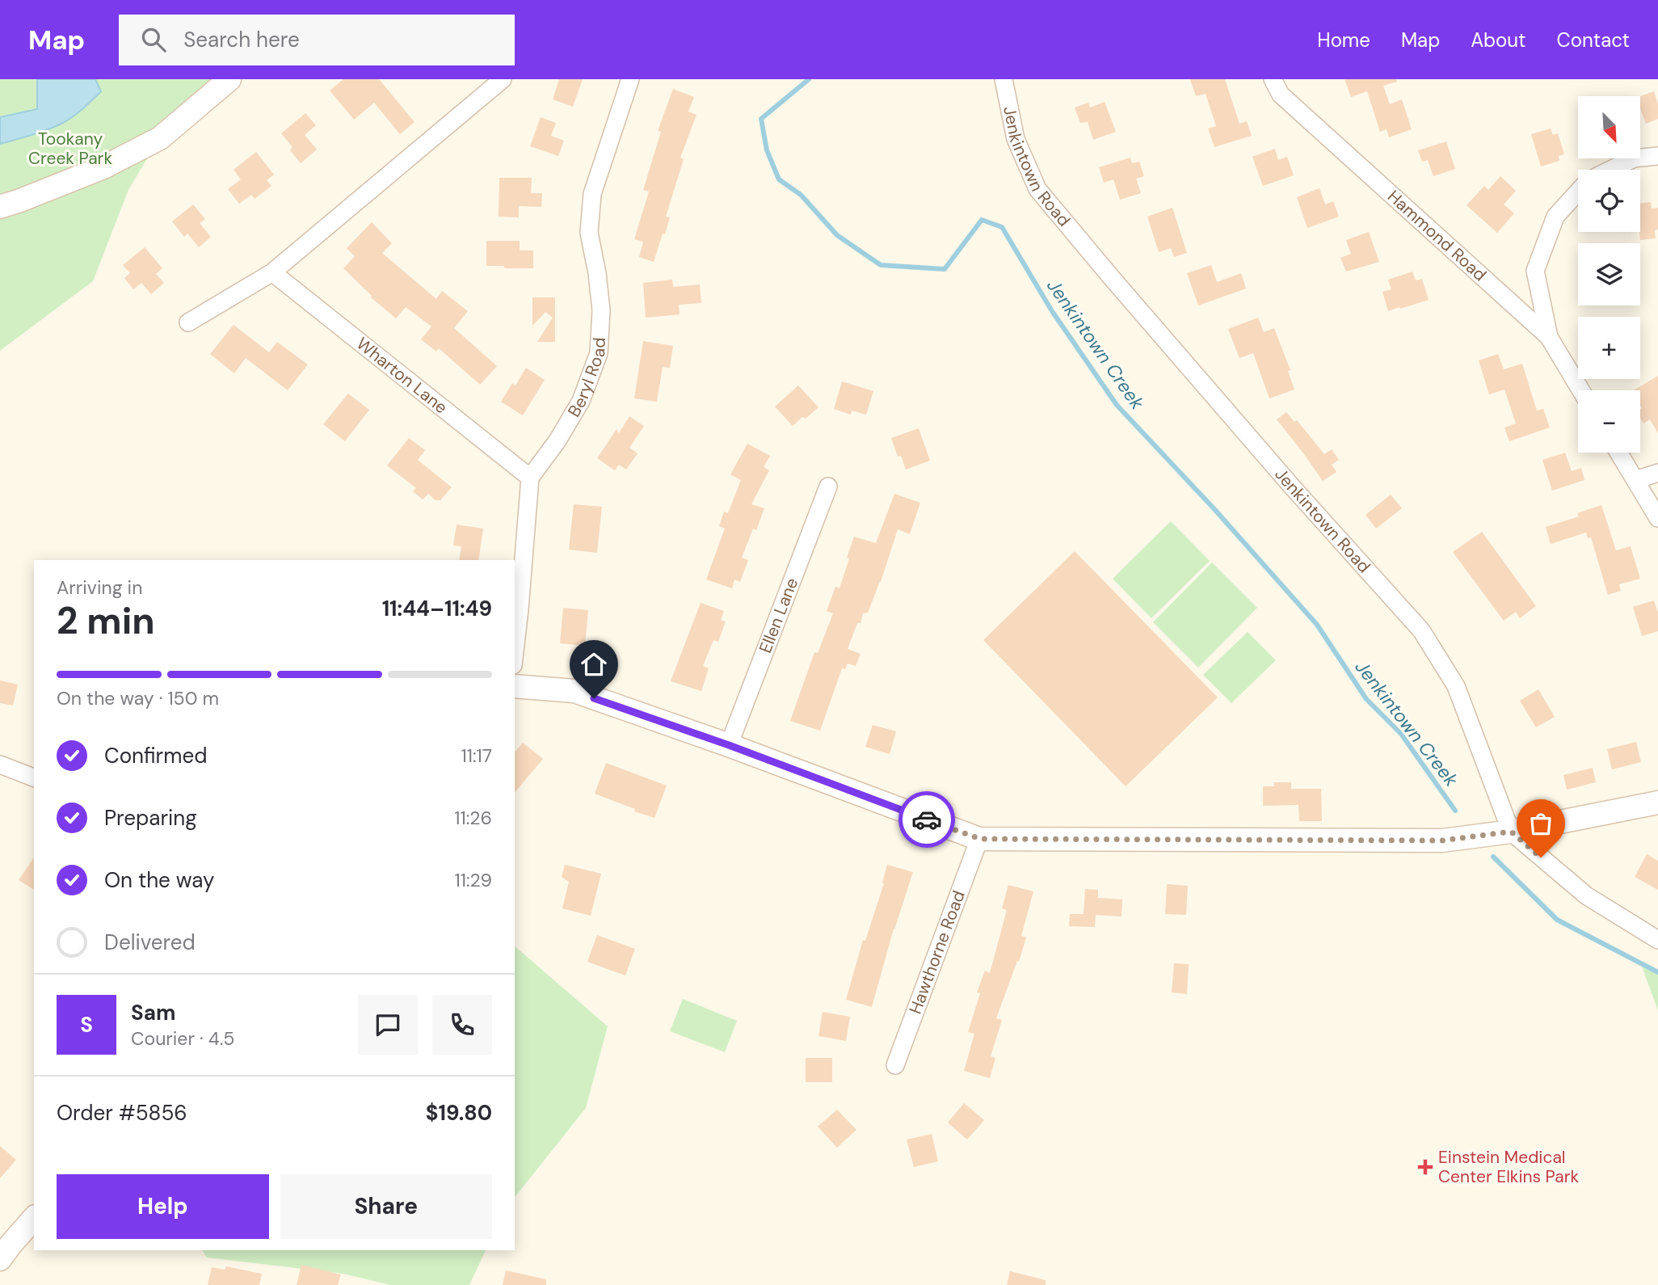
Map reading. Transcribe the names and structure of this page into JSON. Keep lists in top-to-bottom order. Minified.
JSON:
{"streets":{"street":["Jenkintown Road","Hammond Road","Wharton Lane","Beryl Road","Ellen Lane","Hawthorne Road"]},"crossings":[["Wharton Lane","Beryl Road"]],"water":["Jenkintown Creek"],"parks":["Tookany Creek Park"],"places":{"health":["Einstein Medical Center Elkins Park"]},"north":"bottom right","page":{"header":"Map","search":"Search here","nav":["Home","Map","About","Contact"],"map_buttons":["+","−"],"heading":["2 min","Arriving in","11:44–11:49"],"panel":["Sam","Courier · 4.5","Order #5856","$19.80"],"bar":"On the way · 150 m","list":[["Confirmed","11:17"],["Preparing","11:26"],["On the way","11:29"],"Delivered"],"round":"S","buttons":["Help","Share"]}}
